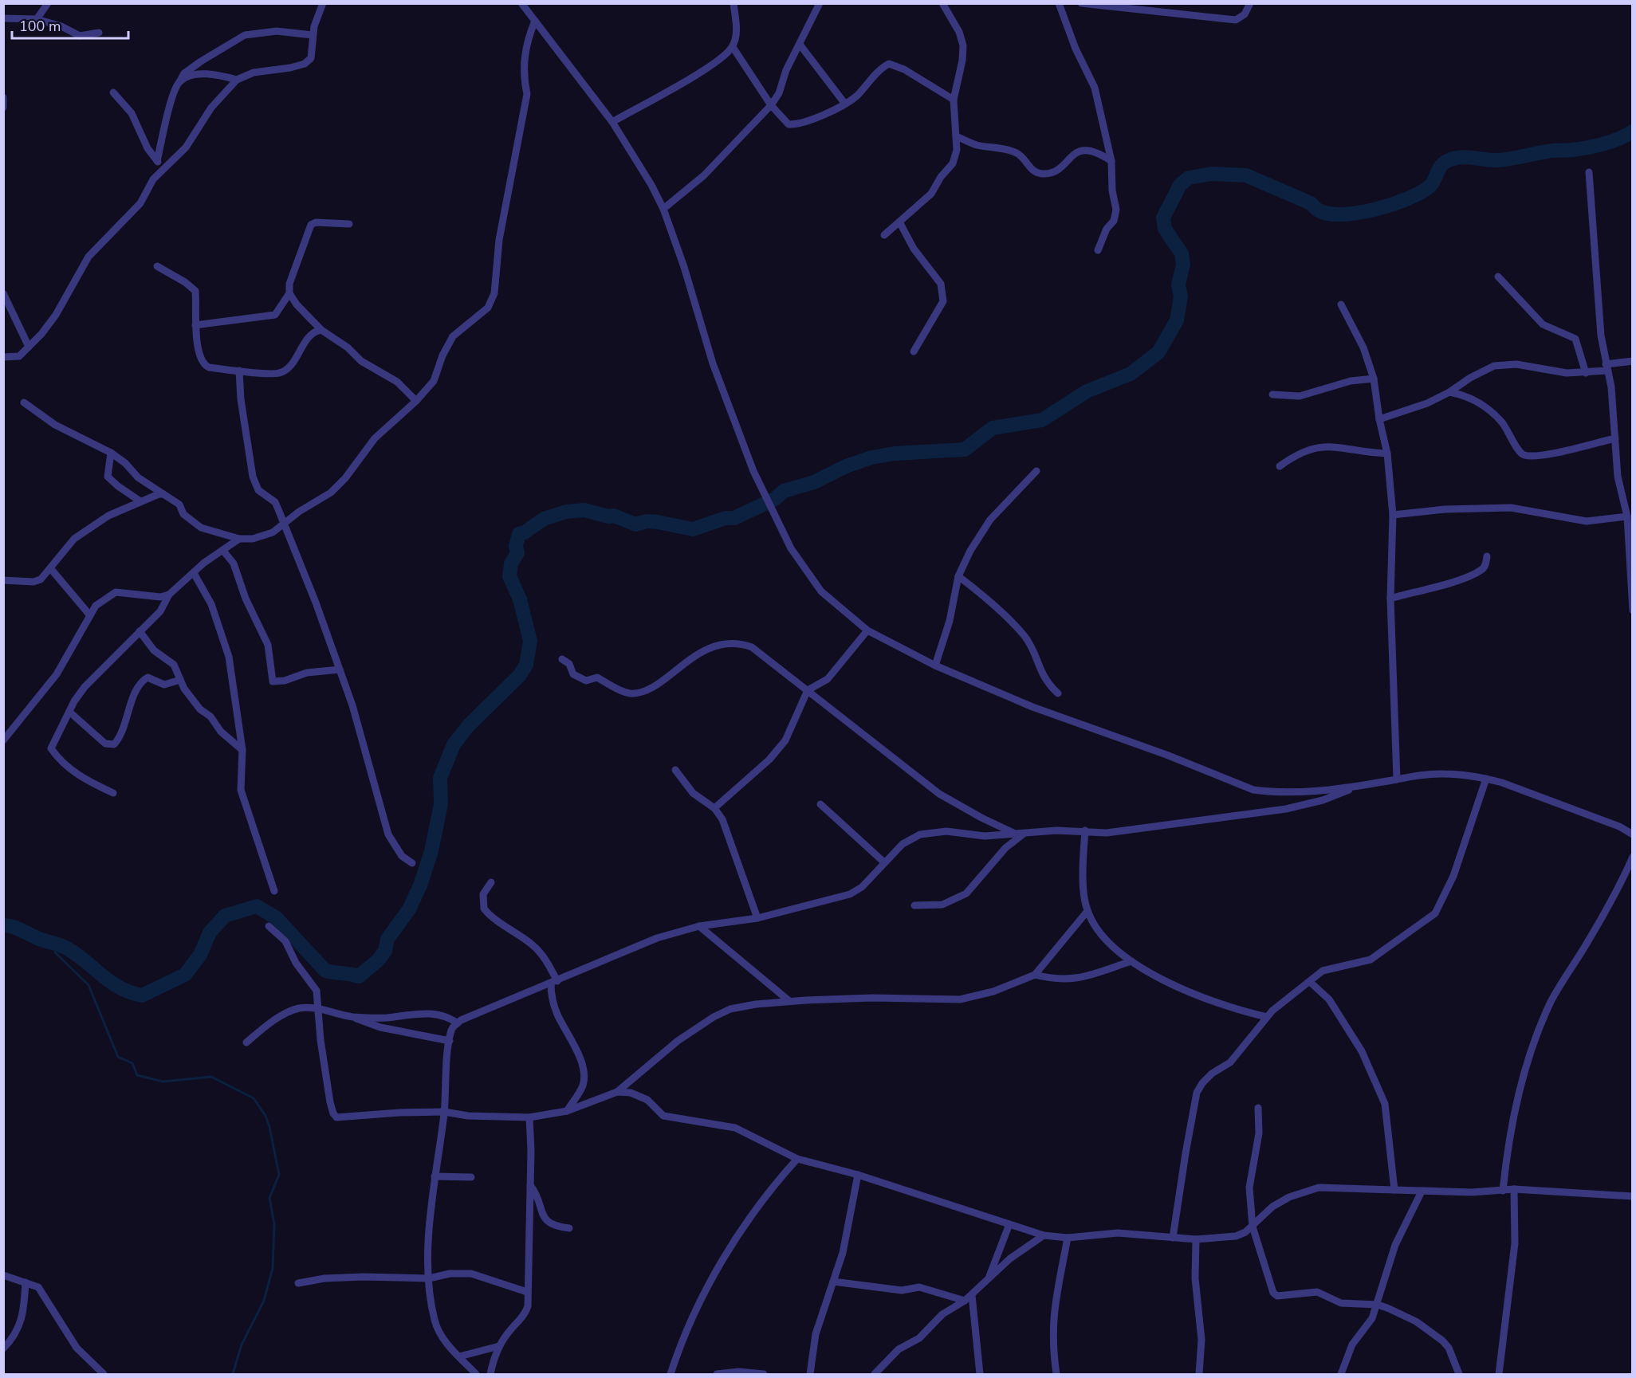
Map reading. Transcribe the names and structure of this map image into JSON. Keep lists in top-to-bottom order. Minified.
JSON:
{"scale_bar":"100 m"}
